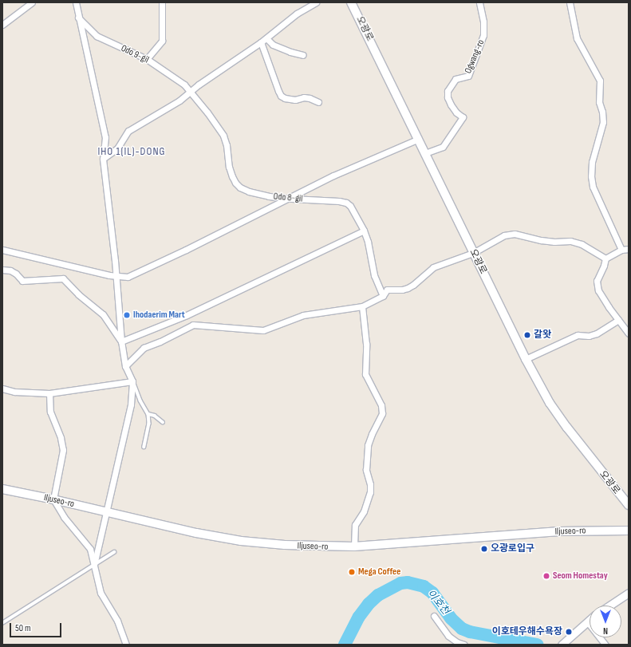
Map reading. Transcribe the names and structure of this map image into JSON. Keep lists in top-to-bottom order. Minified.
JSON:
{"streets":{"main road":["오광로","Iljuseo-ro"],"street":["Odo 9-gil","Ogwang-ro","Odo 8-gil"]},"crossings":[["오광로","Ogwang-ro"],["Odo 9-gil","Odo 8-gil"]],"districts":["IHO 1(IL)-DONG"],"water":["이호천"],"places":["Ihodaerim Mart","갈왓","오광로입구","Mega Coffee","Seom Homestay","이호테우해수욕장"],"scale_bar":"50 m","north":"bottom"}
